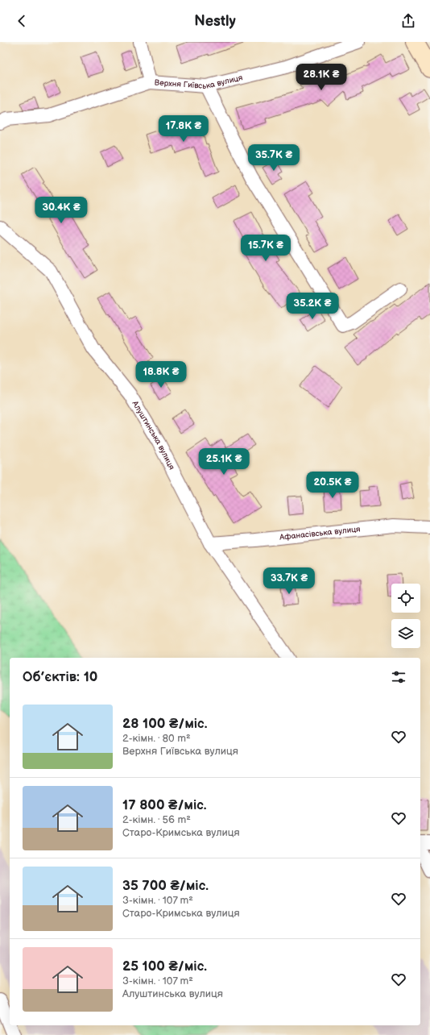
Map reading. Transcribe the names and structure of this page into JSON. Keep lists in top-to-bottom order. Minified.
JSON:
{"streets":{"street":["Верхня Гиївська вулиця","Алуштинська вулиця","Афанасівська вулиця"]},"crossings":[["Алуштинська вулиця","Афанасівська вулиця"]],"page":{"header":"Nestly","price":["28.1K ₴","17.8K ₴","35.7K ₴","30.4K ₴","15.7K ₴","35.2K ₴","18.8K ₴","25.1K ₴","20.5K ₴","33.7K ₴"],"heading":"Об’єктів: 10","list":[{"name":"28 100 ₴/міс.","note":"2-кімн. · 80 m² · Верхня Гиївська вулиця"},{"name":"17 800 ₴/міс.","note":"2-кімн. · 56 m² · Старо-Кримська вулиця"},{"name":"35 700 ₴/міс.","note":"3-кімн. · 107 m² · Старо-Кримська вулиця"},{"name":"25 100 ₴/міс.","note":"3-кімн. · 107 m² · Алуштинська вулиця"}]}}
